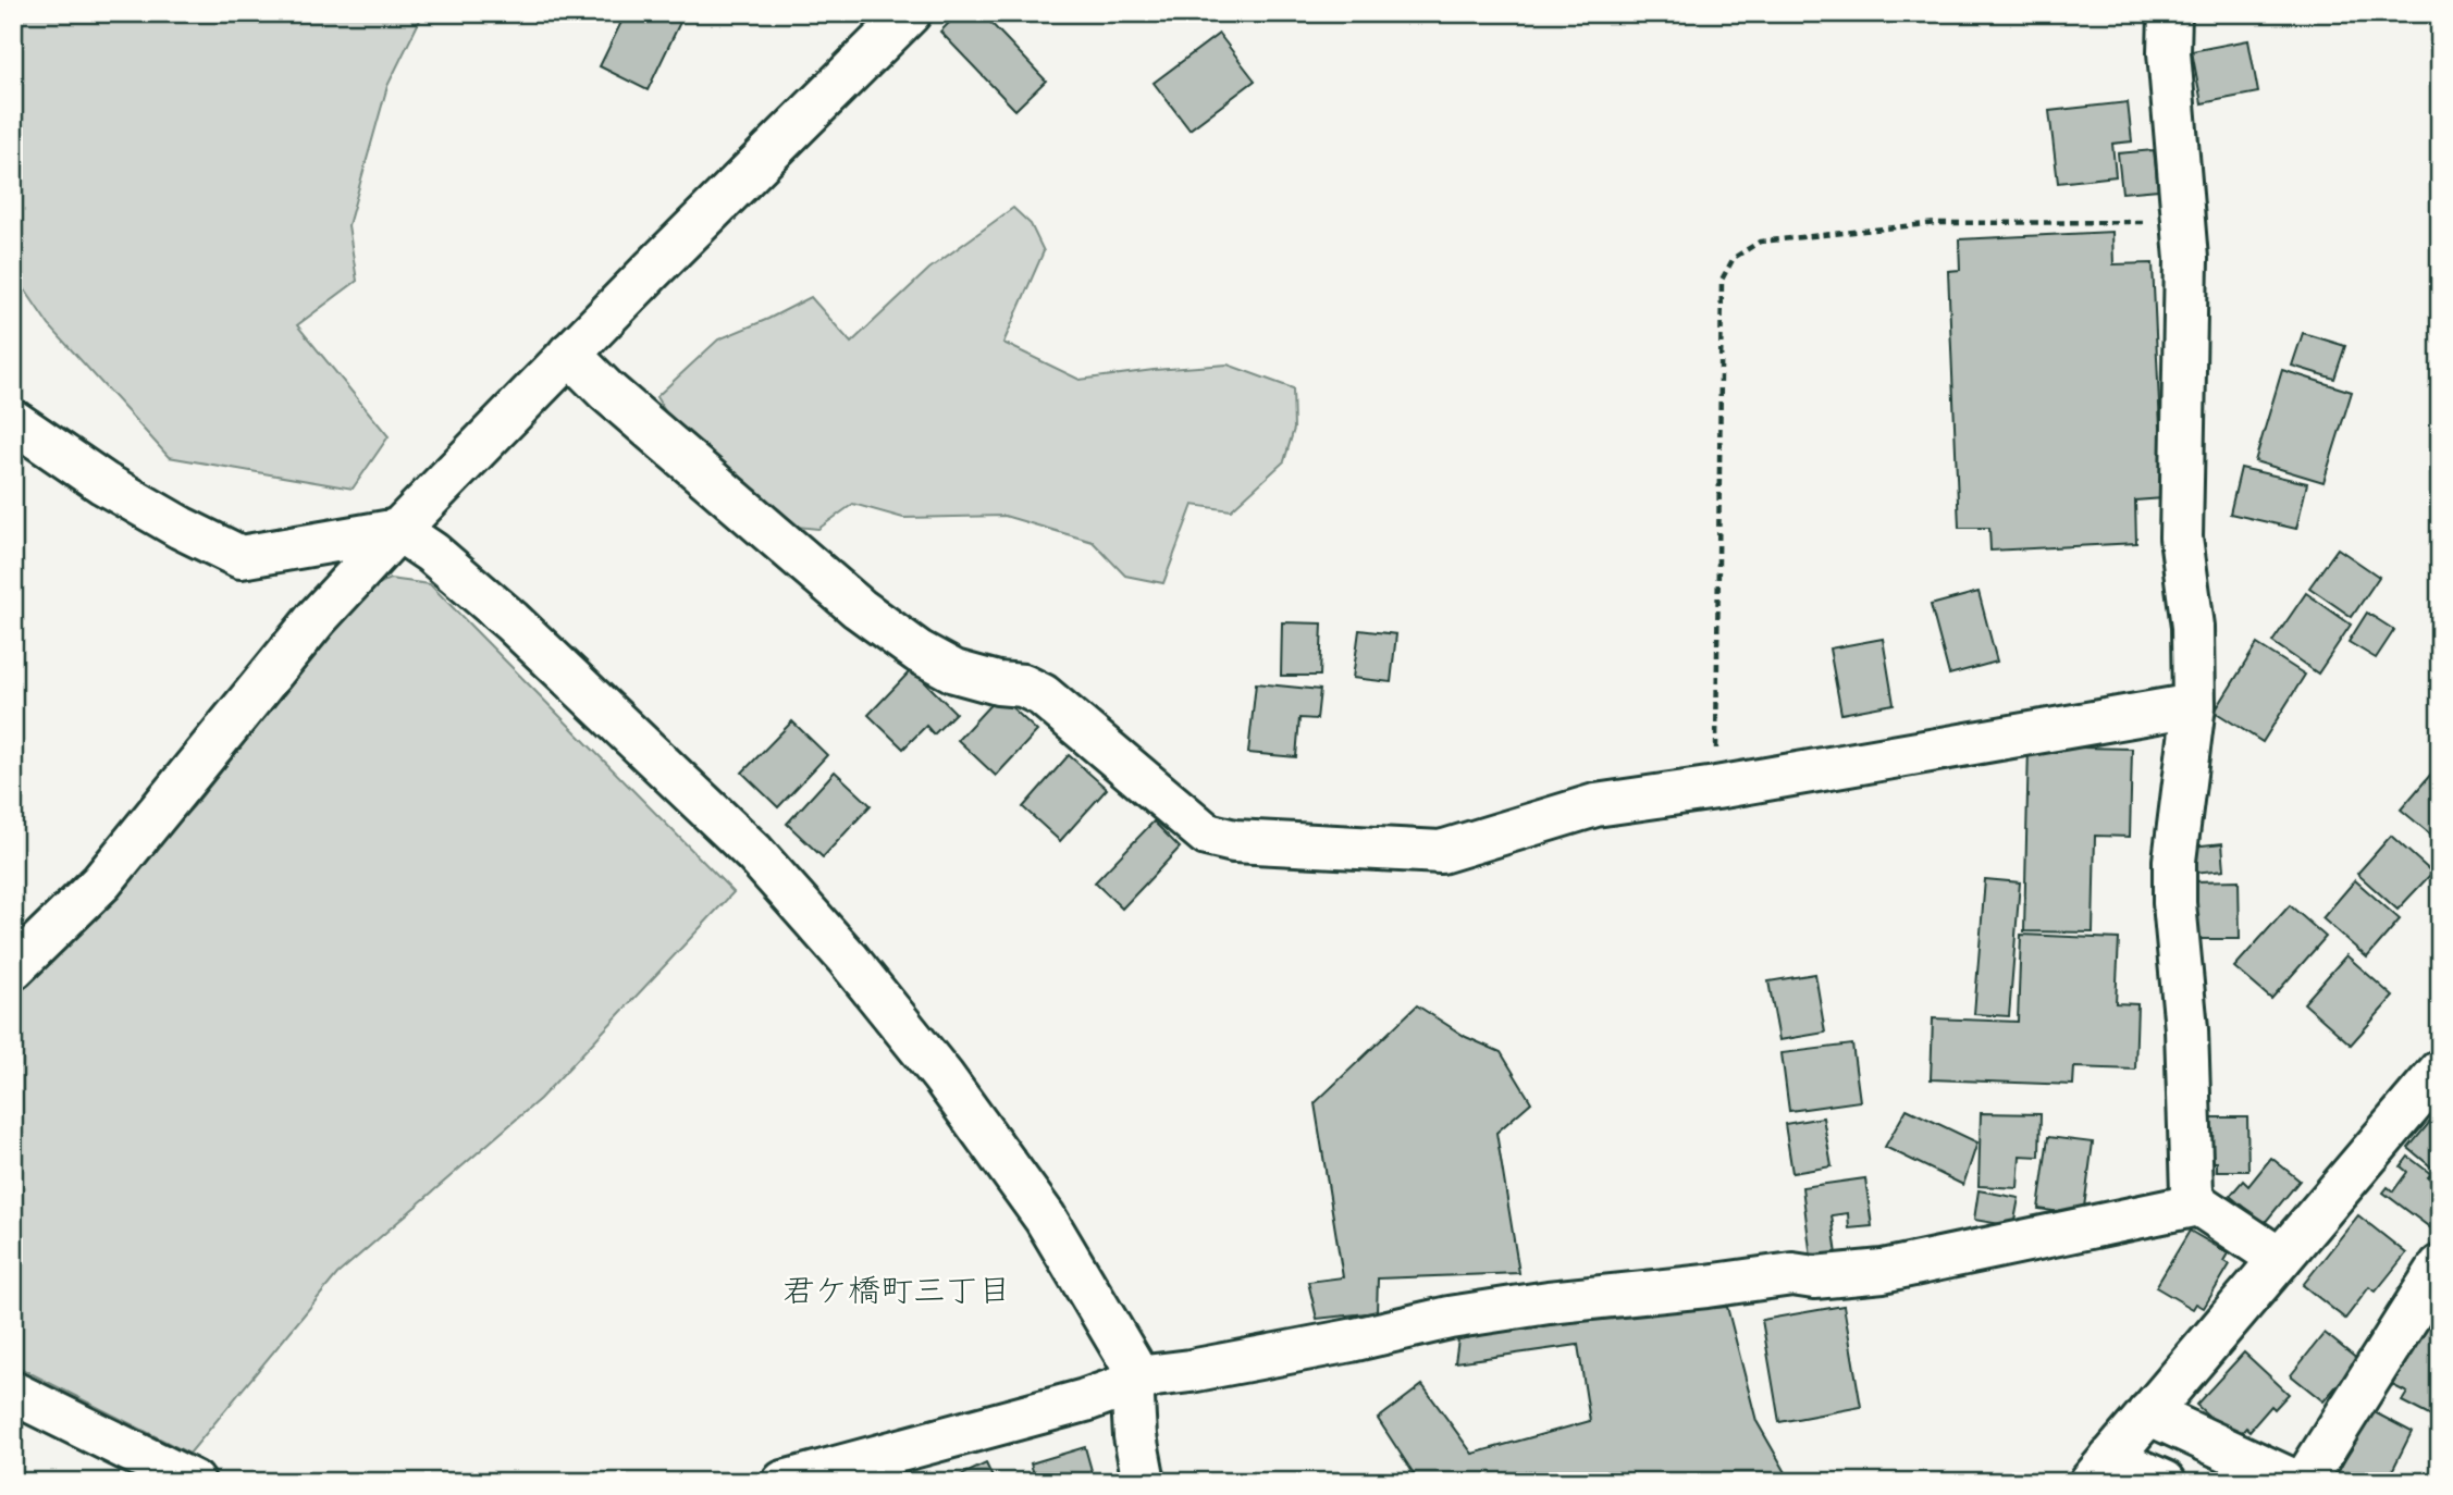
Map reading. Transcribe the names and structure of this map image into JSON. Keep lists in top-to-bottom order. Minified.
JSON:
{"districts":["君ケ橋町三丁目"]}
